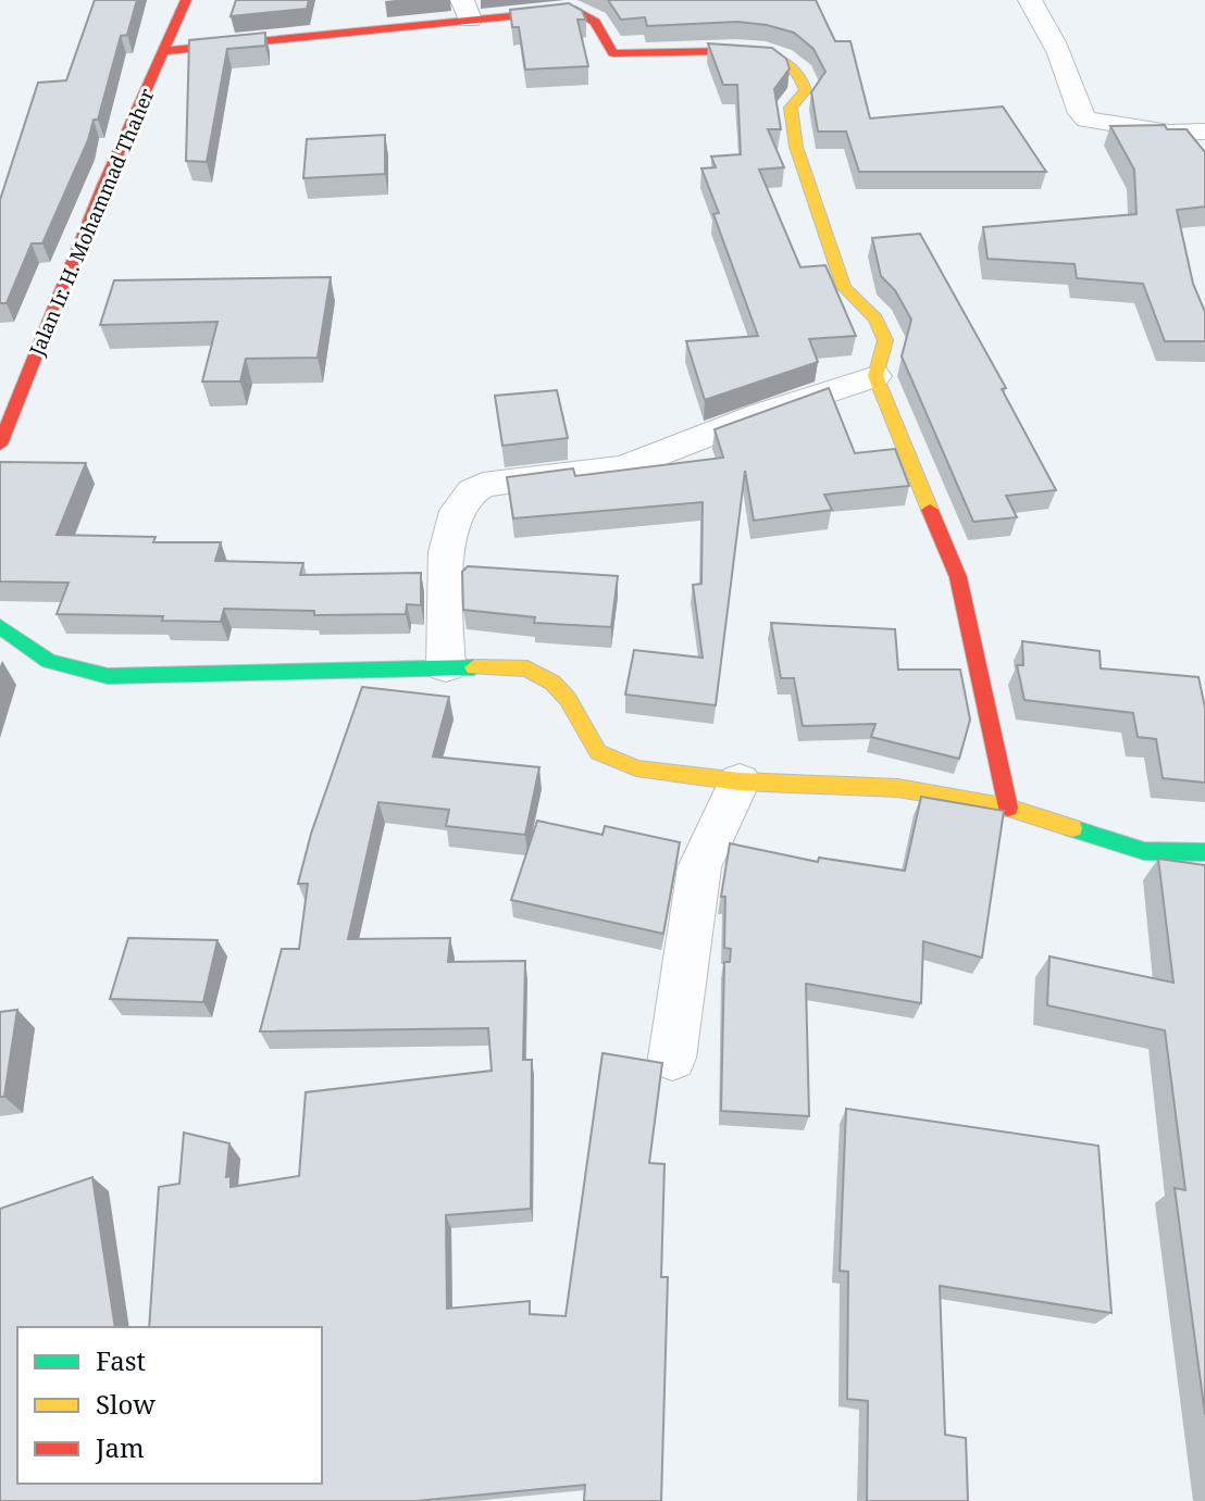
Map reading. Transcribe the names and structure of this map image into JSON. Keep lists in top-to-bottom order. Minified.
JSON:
{"streets":{"street":["Jalan Ir. H. Mohammad Thaher"]},"legend":["Fast","Slow","Jam"]}
